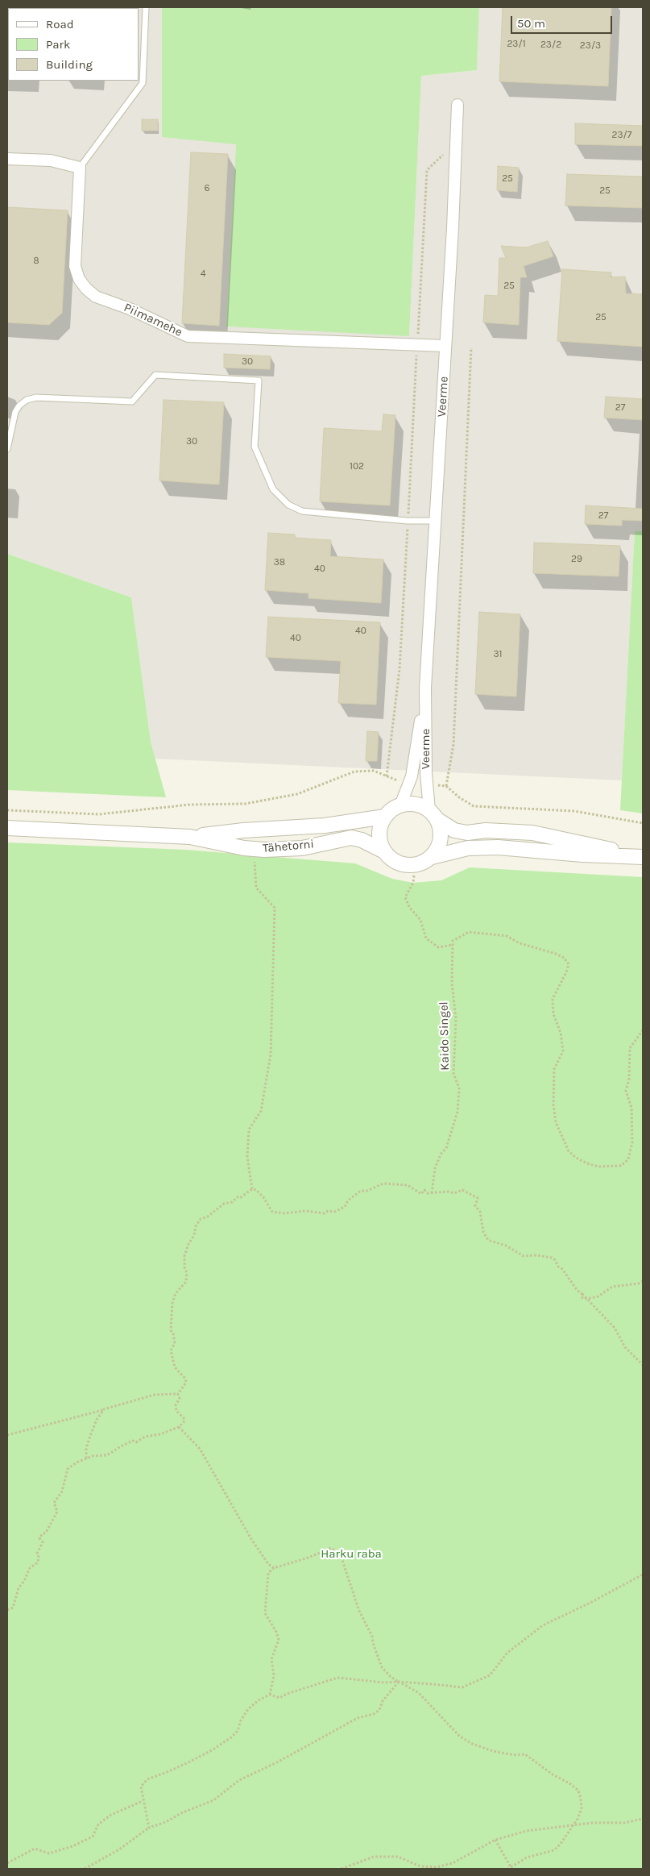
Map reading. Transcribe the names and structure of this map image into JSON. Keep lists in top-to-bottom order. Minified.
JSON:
{"streets":{"street":["Piimamehe","Veerme","Tähetorni"],"path":["Kaido Singel"]},"crossings":[["Piimamehe","Veerme"],["Veerme","Tähetorni"]],"parks":["Harku raba"],"house_numbers":["23/1","23/2","23/3","23/7","25","6","25","8","4","25","25","30","27","30","102","27","29","38","40","40","40","31"],"legend":["Road","Park","Building"],"scale_bar":"50 m"}
